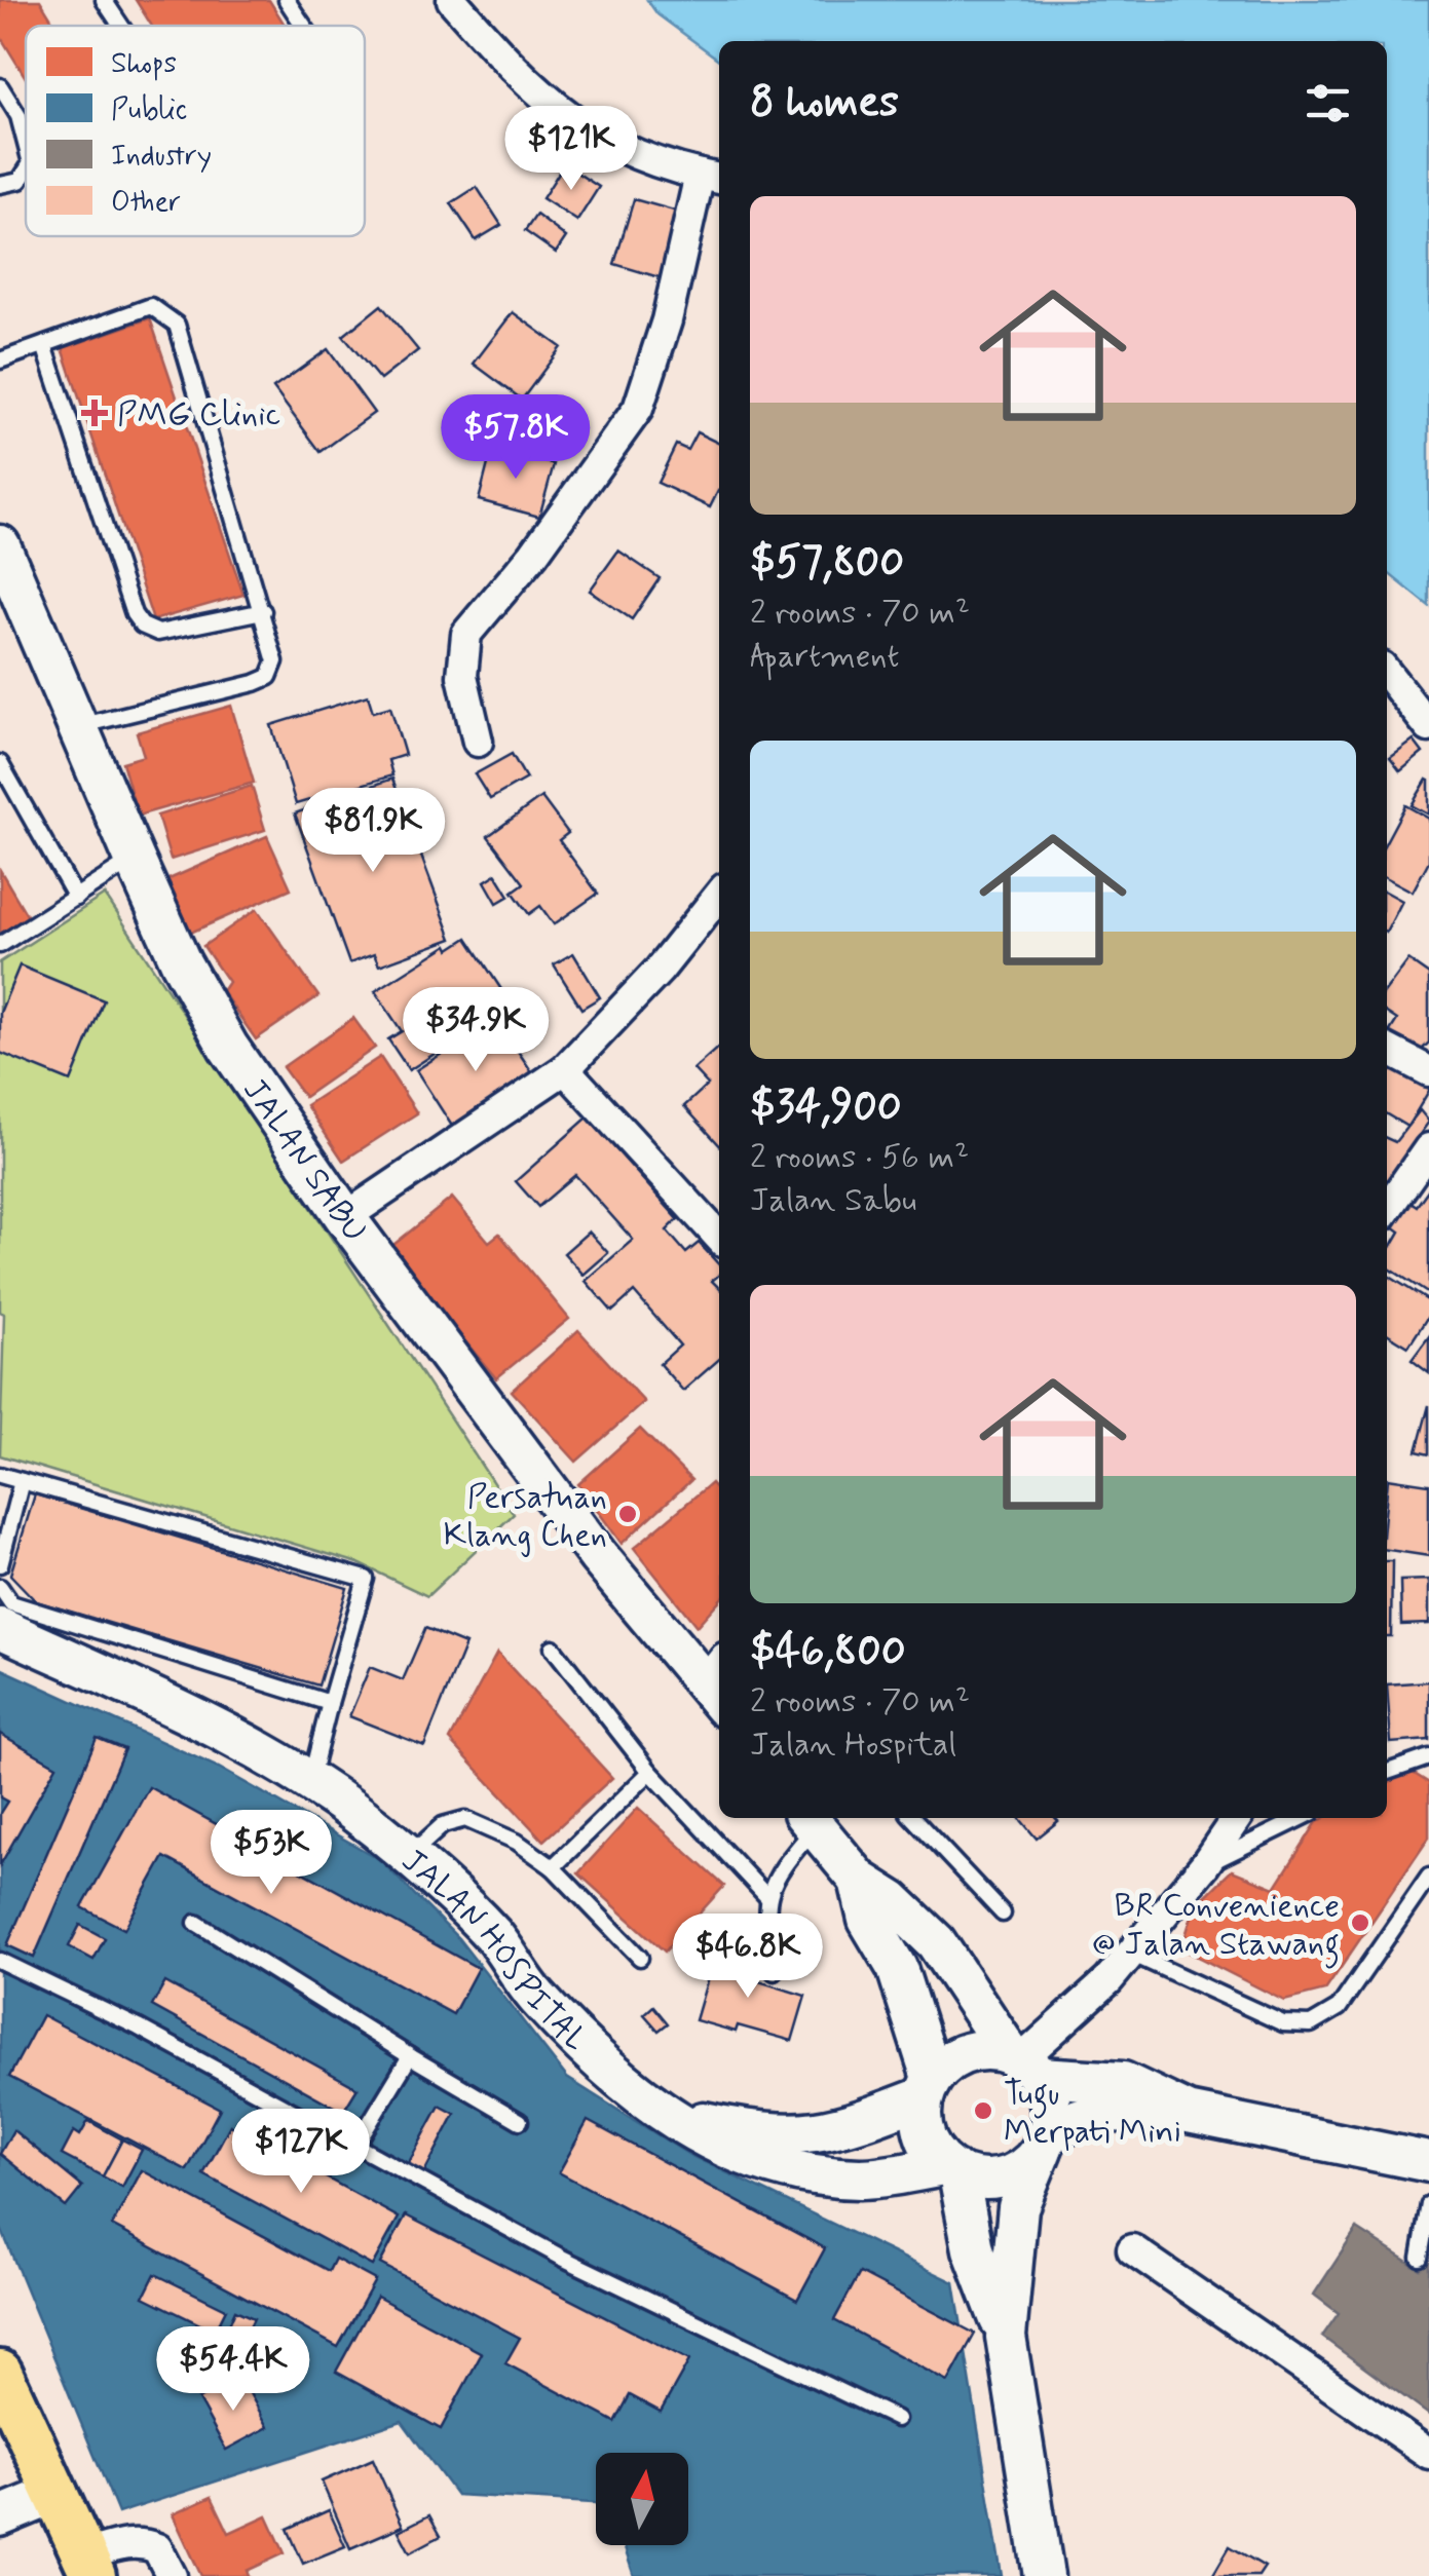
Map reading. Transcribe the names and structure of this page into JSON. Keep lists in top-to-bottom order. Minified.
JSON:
{"streets":{"street":["JALAN SABU","JALAN HOSPITAL"]},"places":{"health":["PMG Clinic"],"other":["Persatuan Klang Chen","BR Convenience @ Jalan Stawang","Tugu Merpati Mini"]},"legend":["Shops","Public","Industry","Other"],"north":"top","page":{"heading":"8 homes","price":["$121K","$57.8K","$81.9K","$34.9K","$53K","$46.8K","$127K","$54.4K"],"list":[{"name":"$57,800","note":"2 rooms · 70 m² · Apartment"},{"name":"$34,900","note":"2 rooms · 56 m² · Jalan Sabu"},{"name":"$46,800","note":"2 rooms · 70 m² · Jalan Hospital"}]}}
